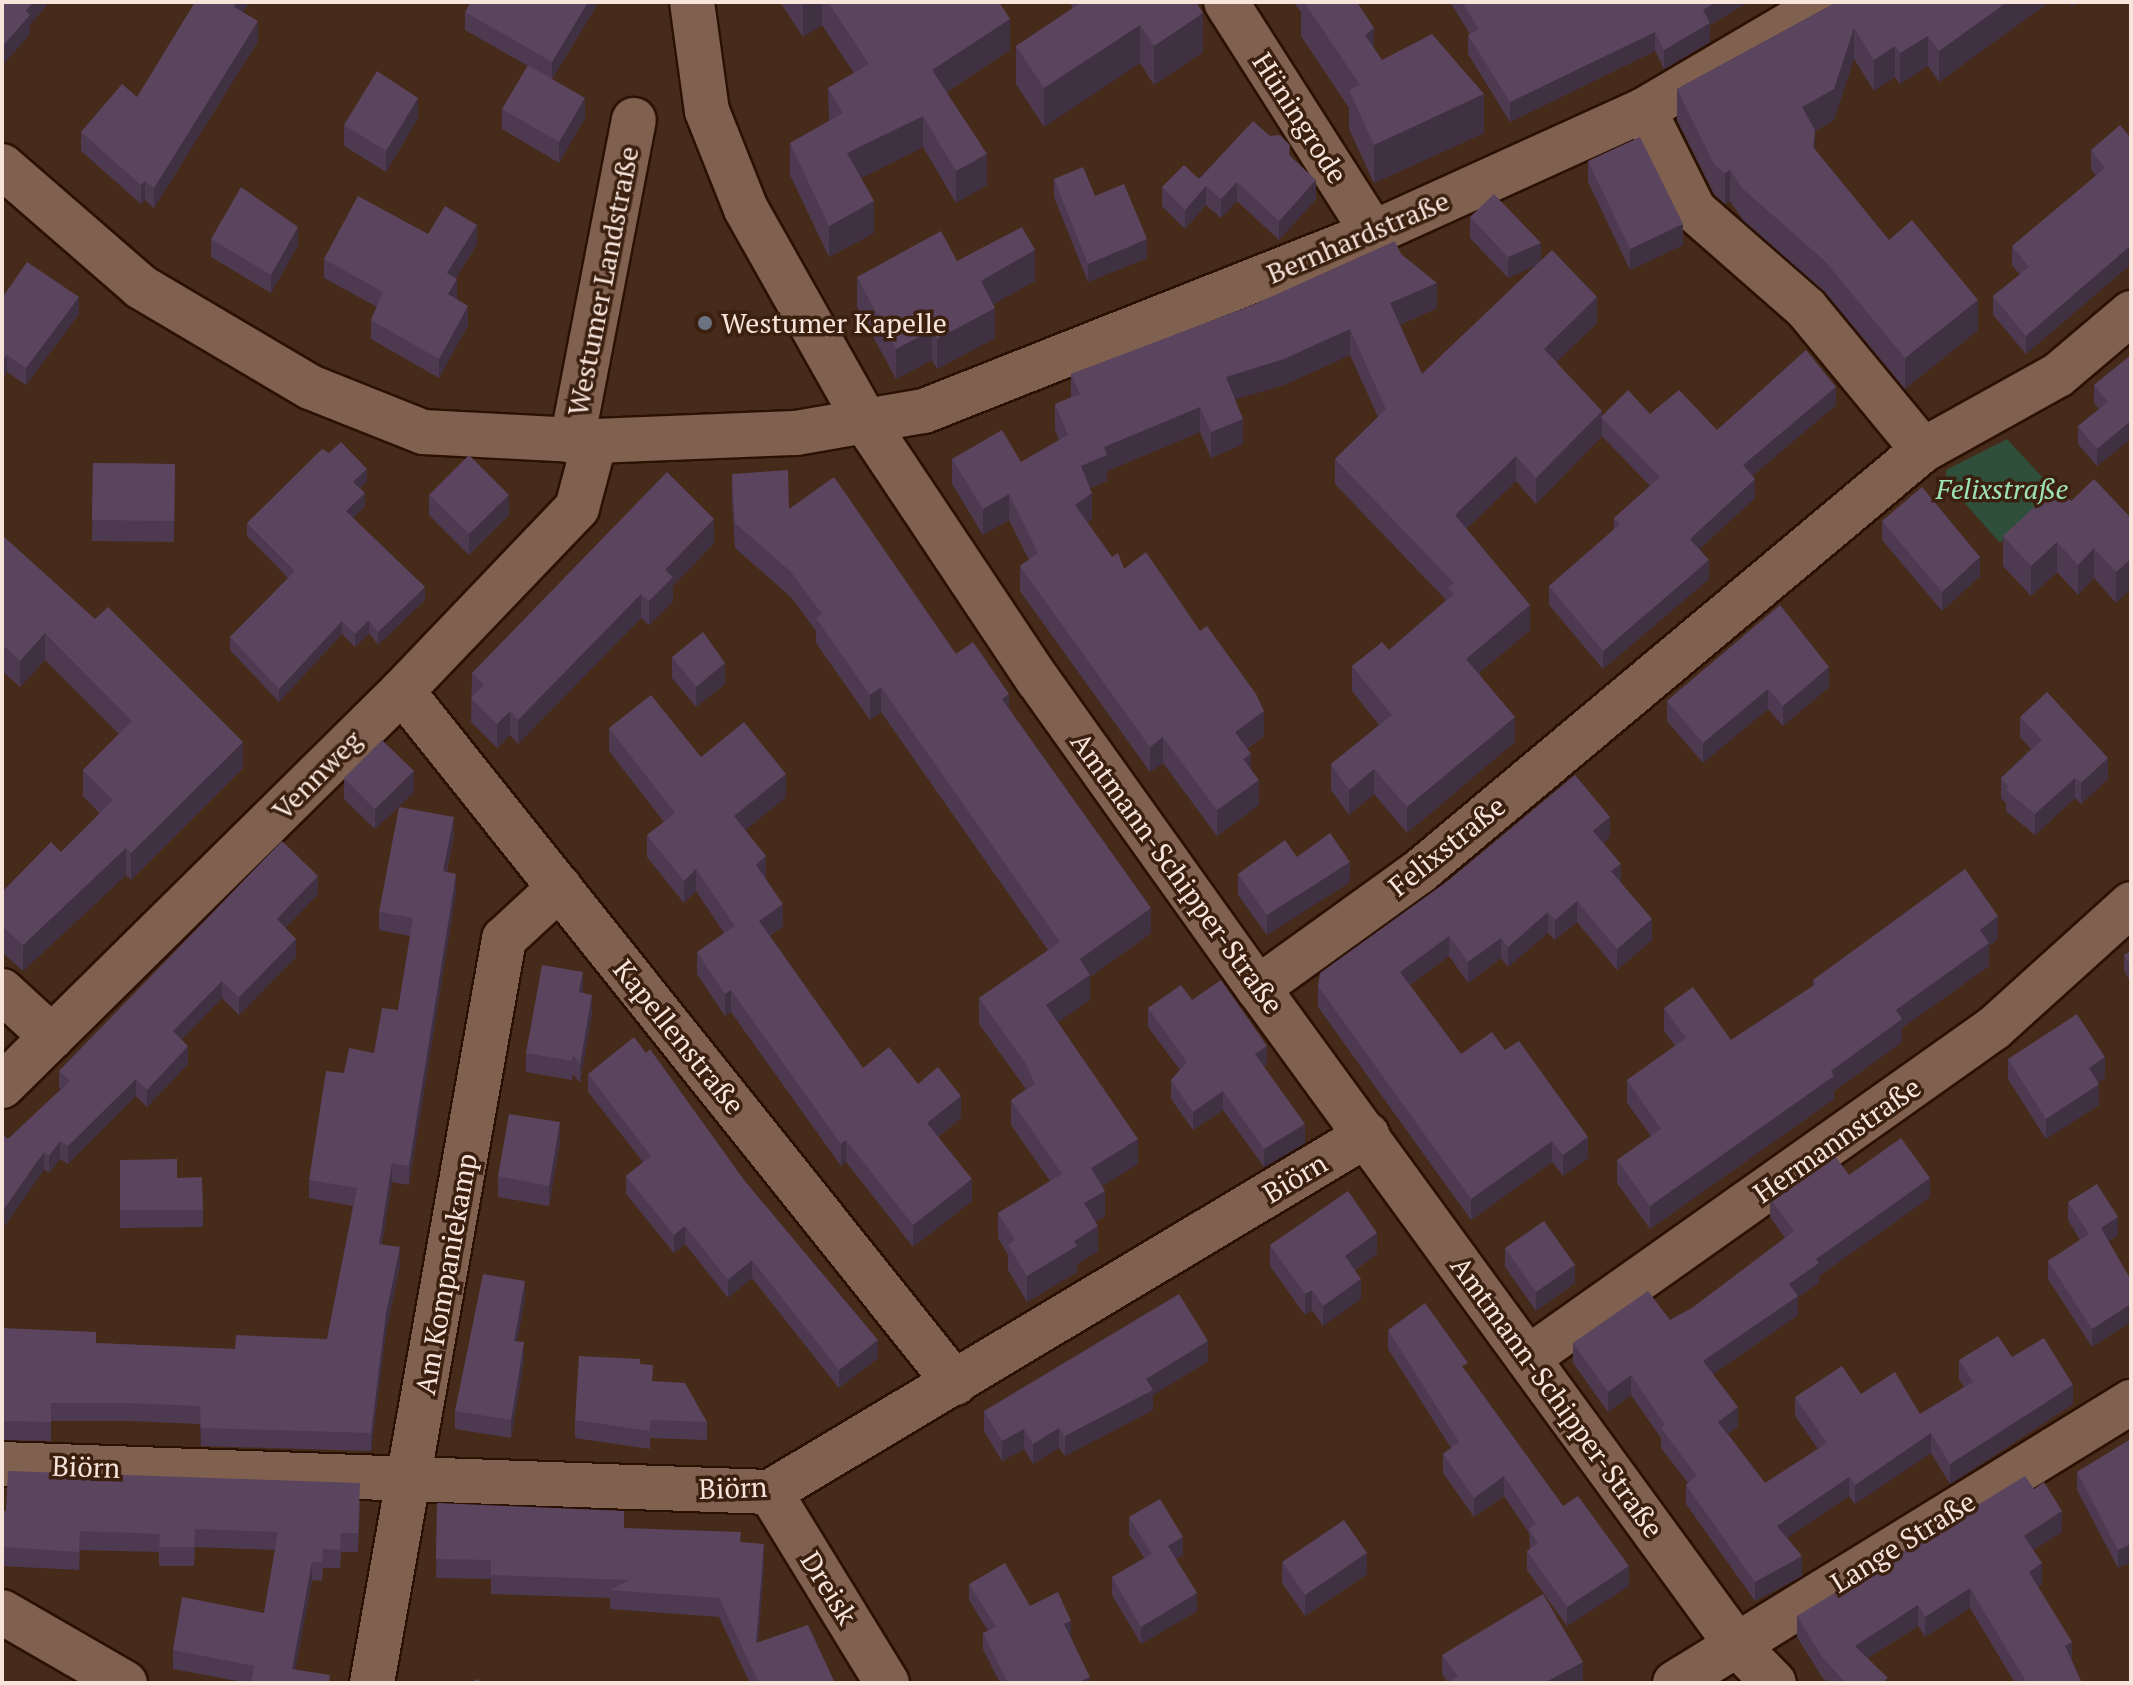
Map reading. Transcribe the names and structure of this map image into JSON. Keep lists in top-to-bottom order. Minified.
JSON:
{"streets":{"street":["Hüningrode","Bernhardstraße","Westumer Landstraße","Vennweg","Felixstraße","Amtmann-Schipper-Straße","Kapellenstraße","Hermannstraße","Biörn","Am Kompaniekamp","Lange Straße","Dreisk"]},"crossings":[["Hüningrode","Bernhardstraße"],["Bernhardstraße","Westumer Landstraße"],["Bernhardstraße","Amtmann-Schipper-Straße"],["Westumer Landstraße","Vennweg"],["Westumer Landstraße","Amtmann-Schipper-Straße"],["Vennweg","Kapellenstraße"],["Felixstraße","Amtmann-Schipper-Straße"],["Amtmann-Schipper-Straße","Hermannstraße"],["Amtmann-Schipper-Straße","Biörn"],["Amtmann-Schipper-Straße","Lange Straße"],["Kapellenstraße","Biörn"],["Kapellenstraße","Am Kompaniekamp"],["Biörn","Am Kompaniekamp"],["Biörn","Dreisk"]],"parks":["Felixstraße"],"places":["Westumer Kapelle"]}
